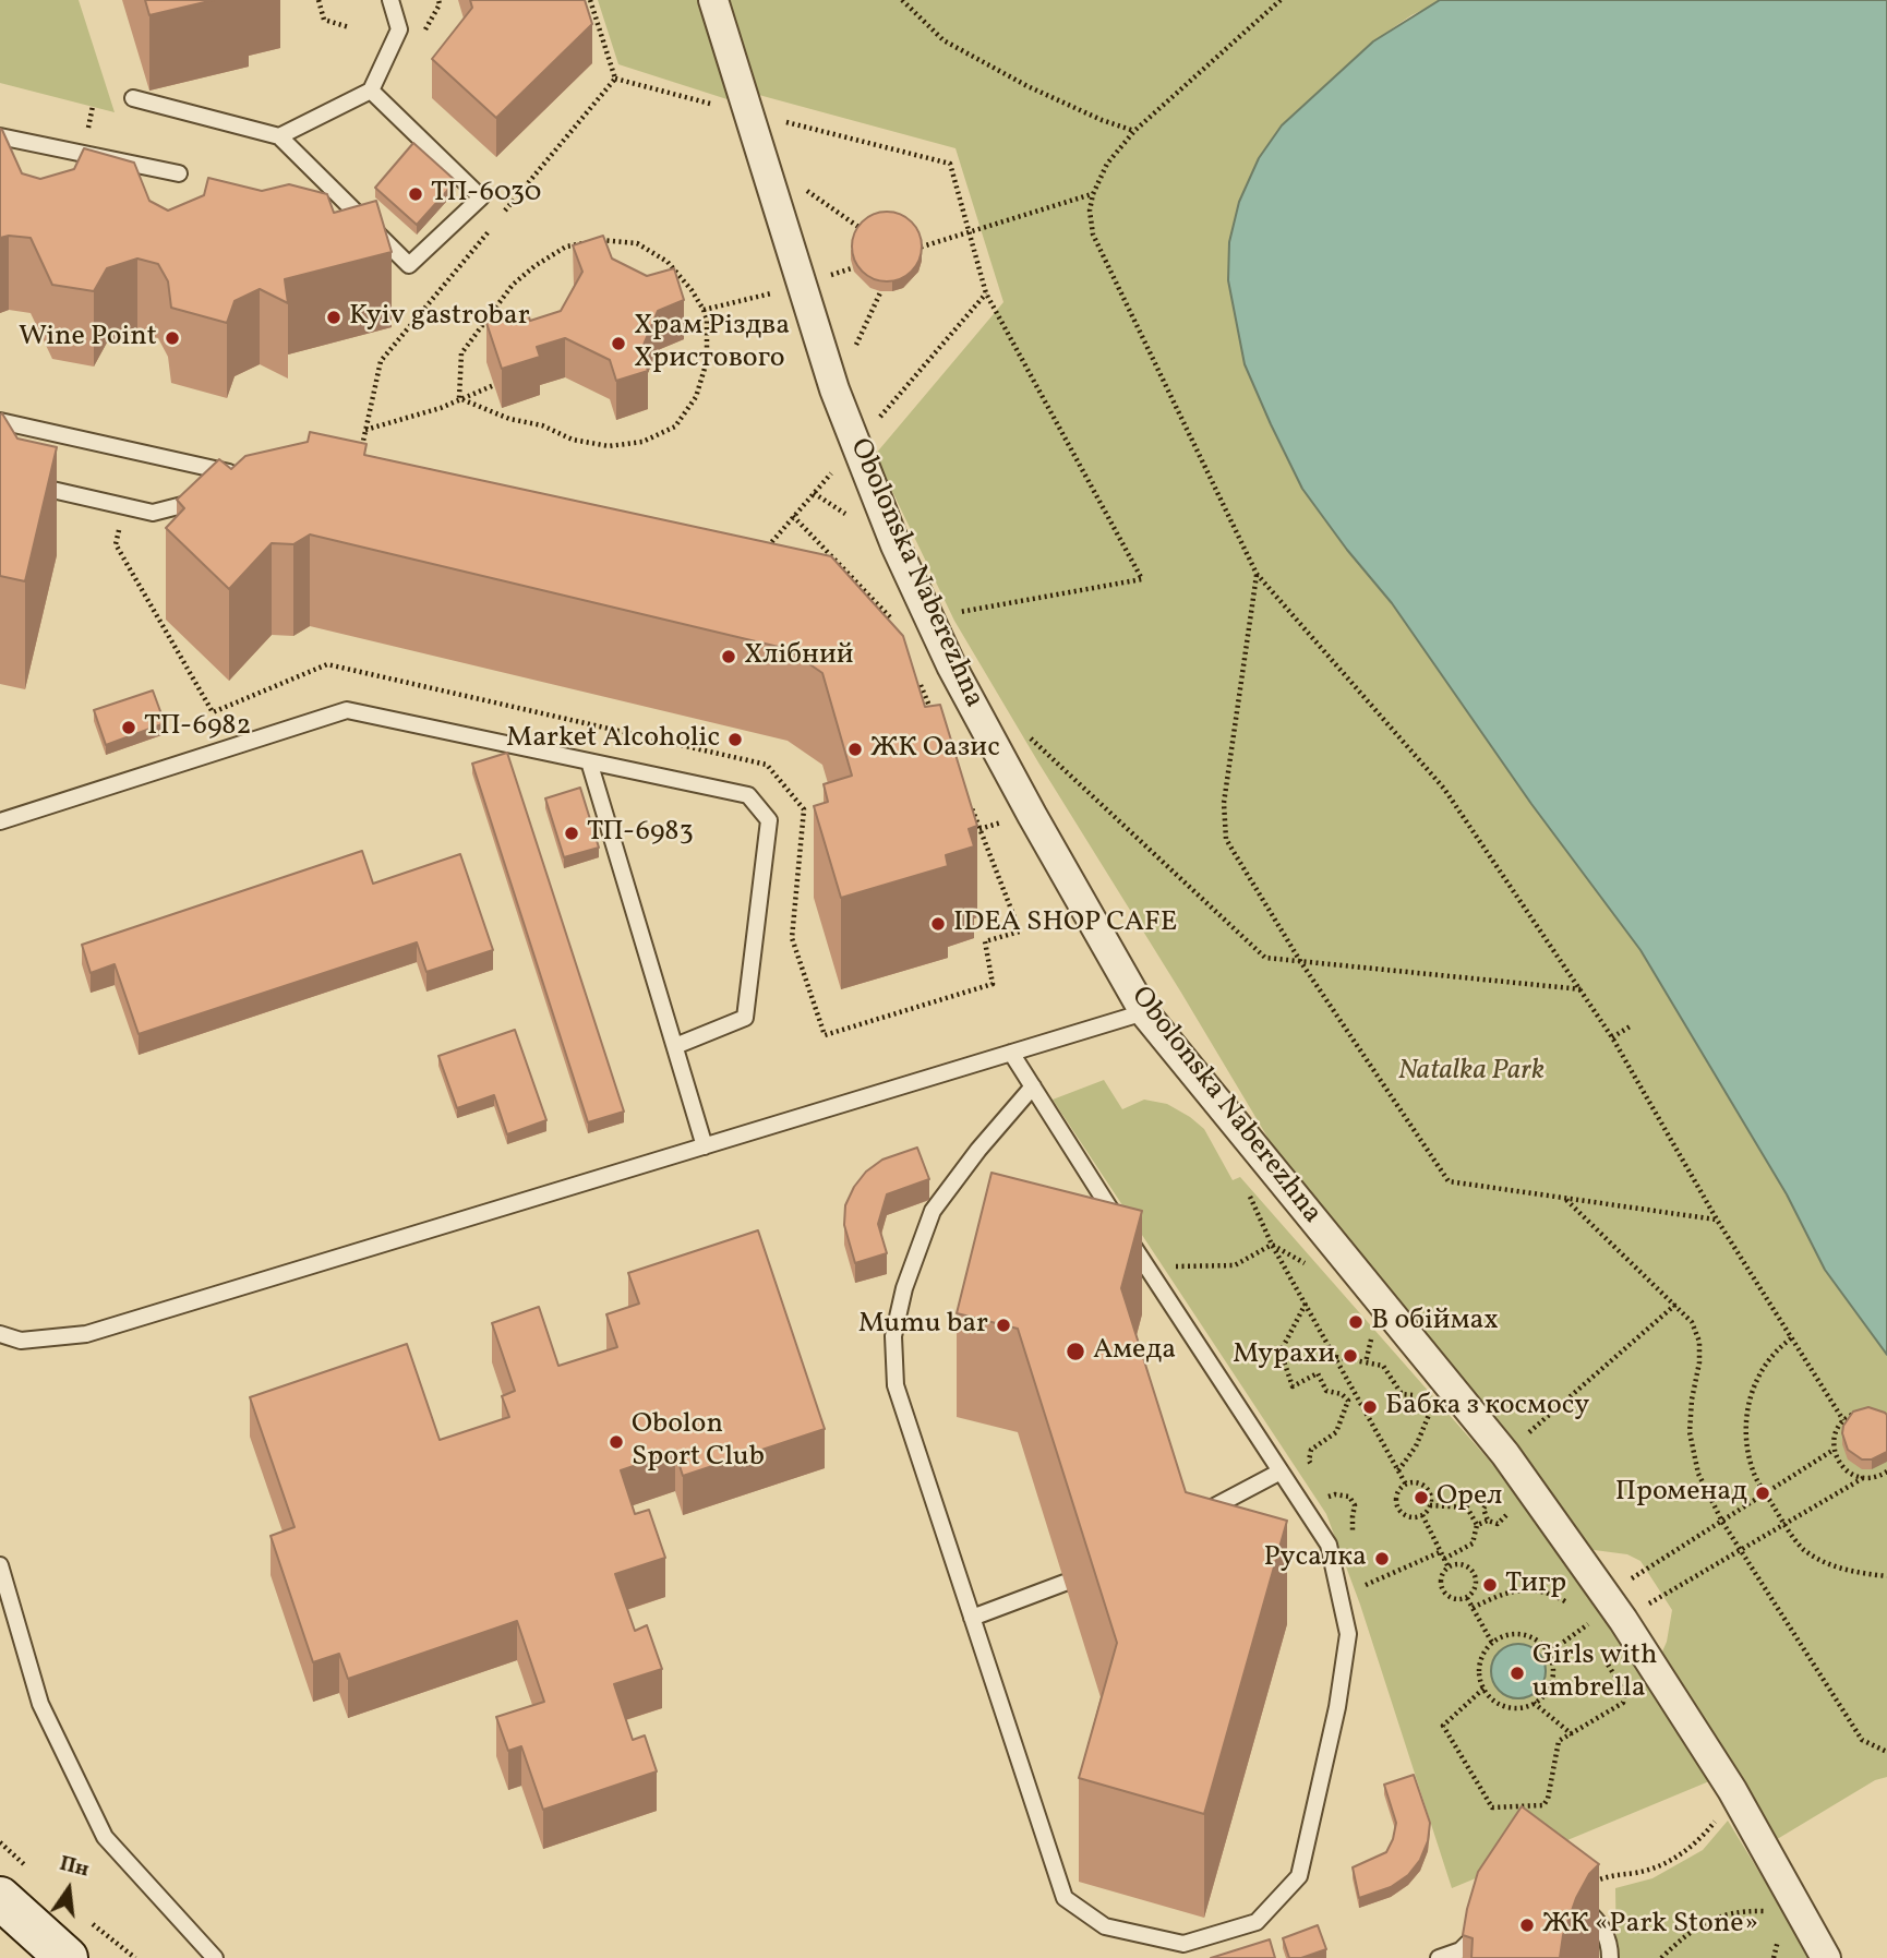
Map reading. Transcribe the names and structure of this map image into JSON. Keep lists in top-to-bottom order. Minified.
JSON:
{"streets":{"street":["Obolonska Naberezhna"]},"parks":["Natalka Park"],"places":["ТП-6030","Kyiv gastrobar","Wine Point","Храм Різдва Христового","Хлібний","ТП-6982","Market Alcoholic","ЖК Оазис","ТП-6983","IDEA SHOP CAFE","В обіймах","Mumu bar","Амеда","Мурахи","Бабка з космосу","Obolon Sport Club","Променад","Орел","Русалка","Тигр","Girls with umbrella","ЖК «Park Stone»"],"north":"top"}
